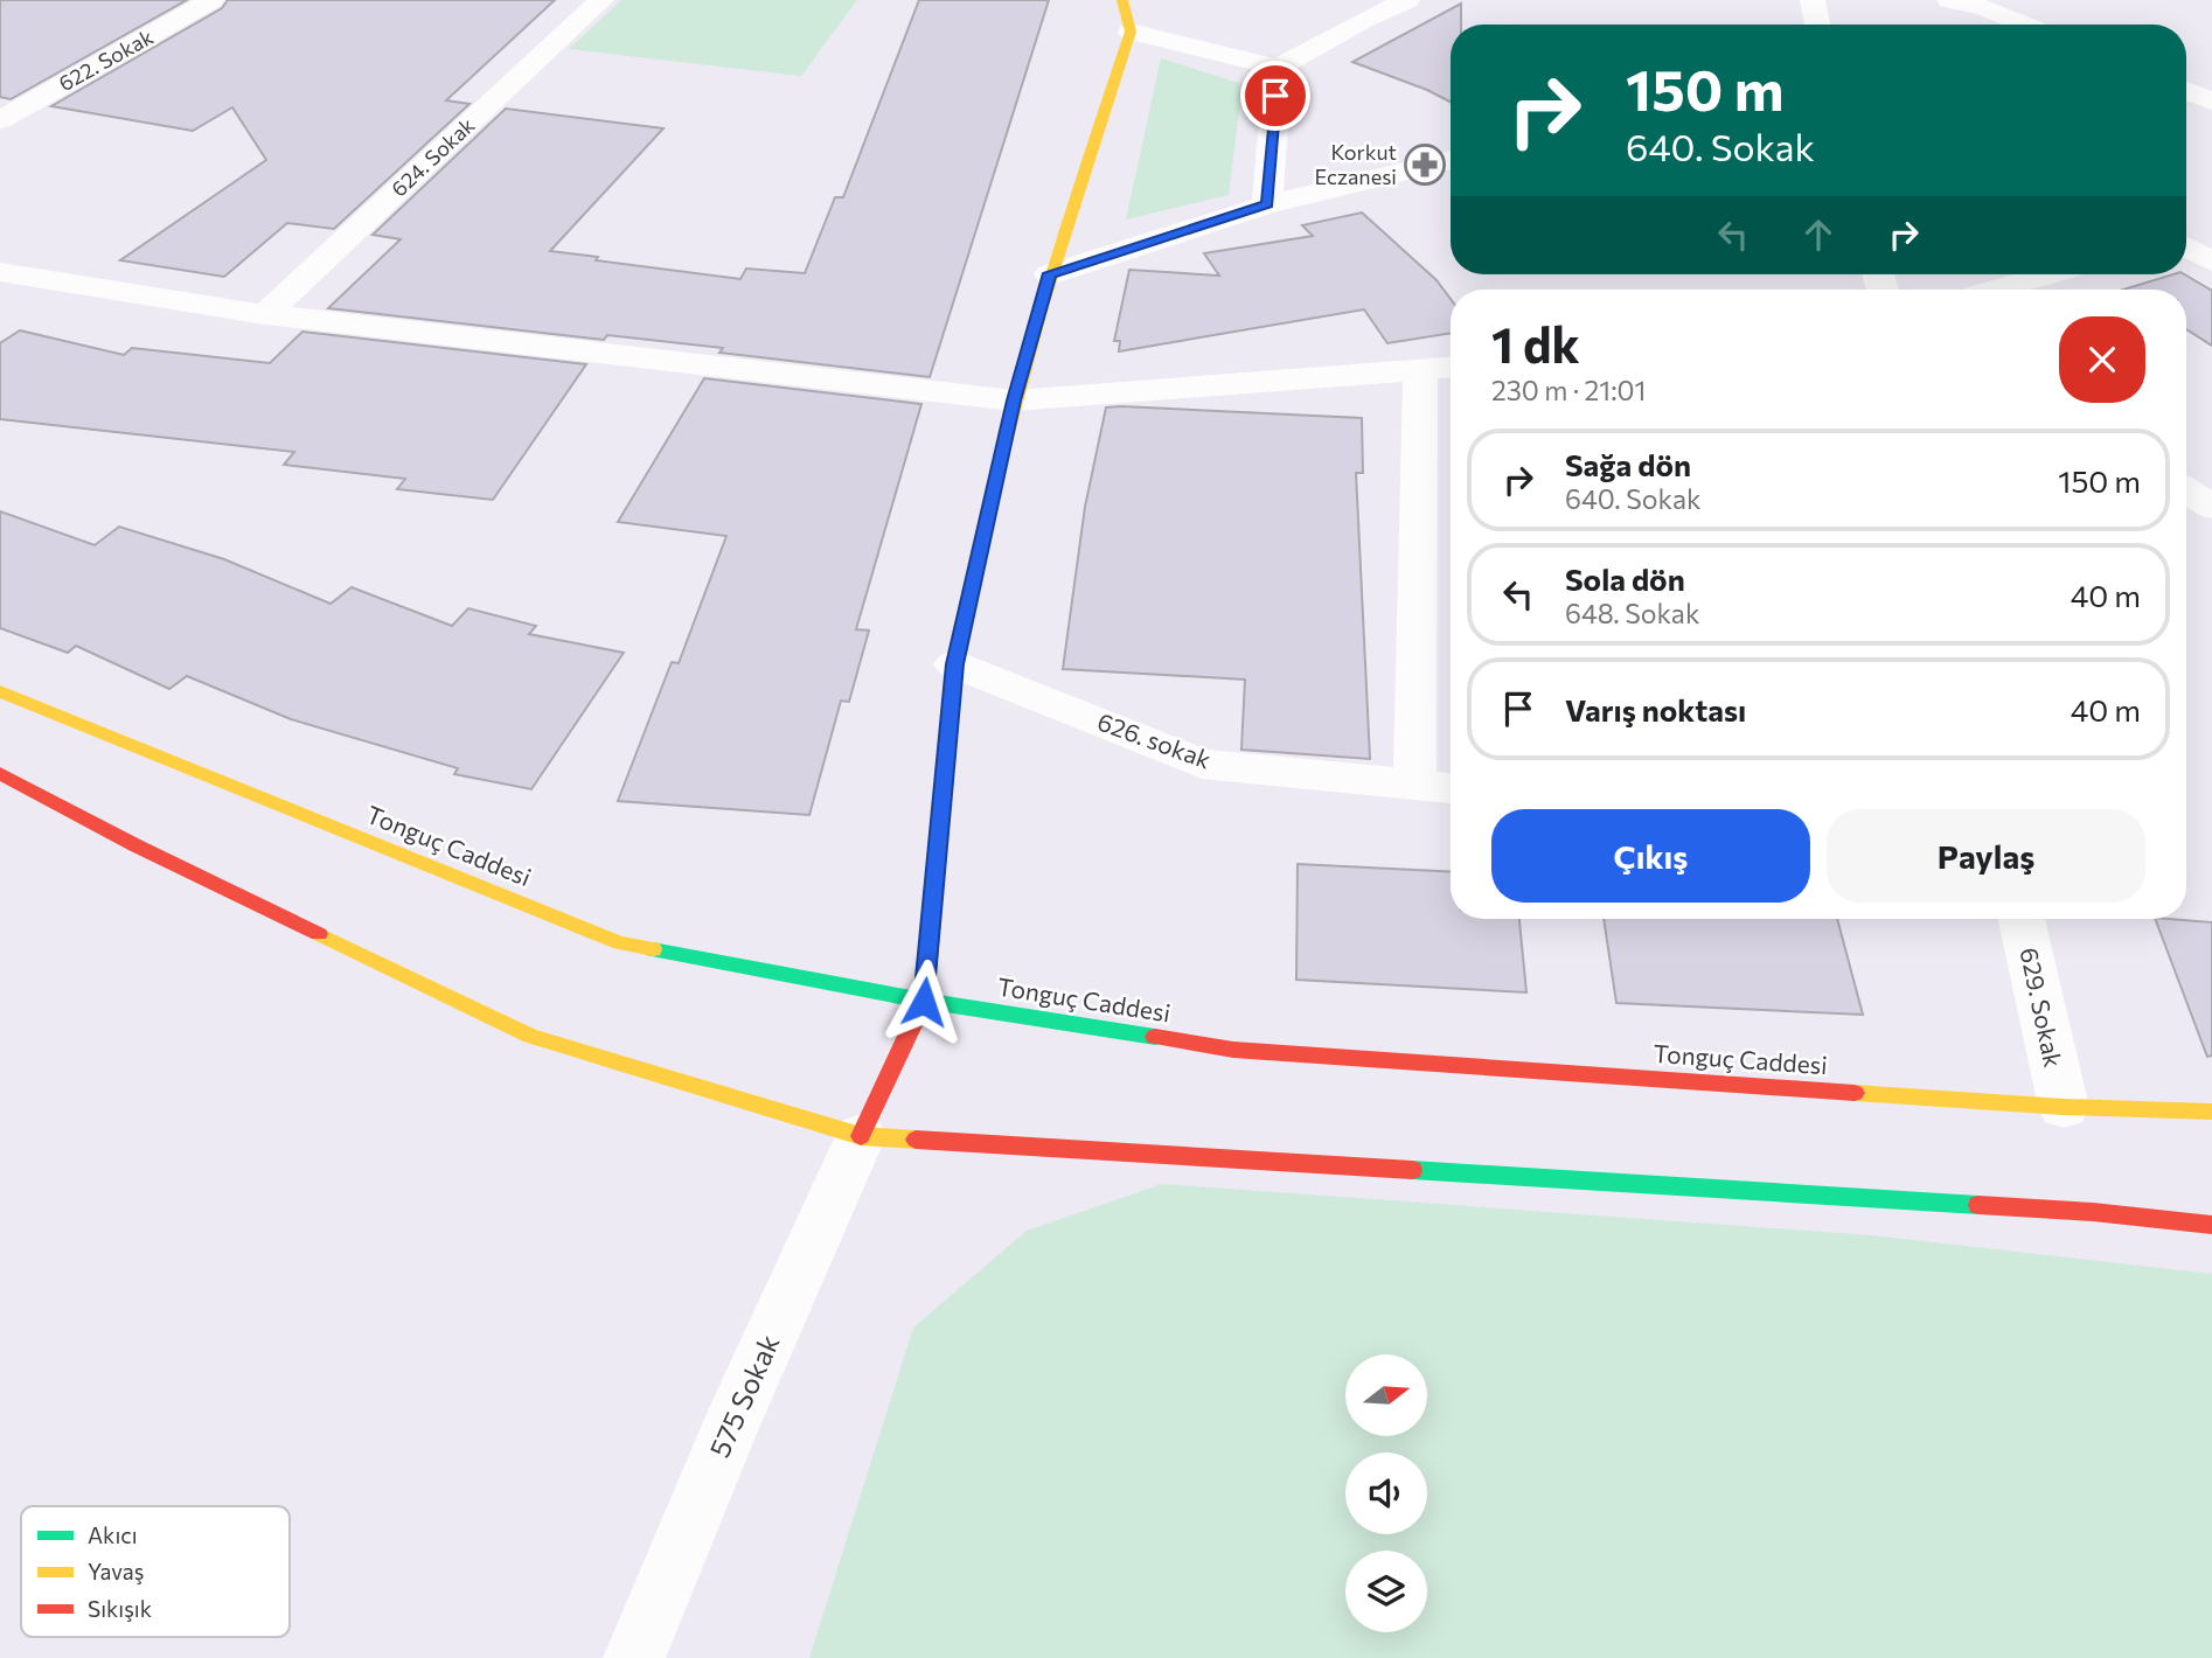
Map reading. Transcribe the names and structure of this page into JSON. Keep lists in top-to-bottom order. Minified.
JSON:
{"streets":{"main road":["Tonguç Caddesi"],"street":["622. Sokak","624. Sokak","626. sokak","629. Sokak","575 Sokak"]},"crossings":[["Tonguç Caddesi","629. Sokak"]],"places":{"pharmacy":["Korkut Eczanesi"]},"legend":["Akıcı","Yavaş","Sıkışık"],"north":"right","page":{"turn":["150 m","640. Sokak"],"heading":["1 dk","230 m · 21:01"],"list":[{"name":"Sağa dön","note":"640. Sokak","value":"150 m"},{"name":"Sola dön","note":"648. Sokak","value":"40 m"},{"name":"Varış noktası","value":"40 m"}],"buttons":["Çıkış","Paylaş"]}}
